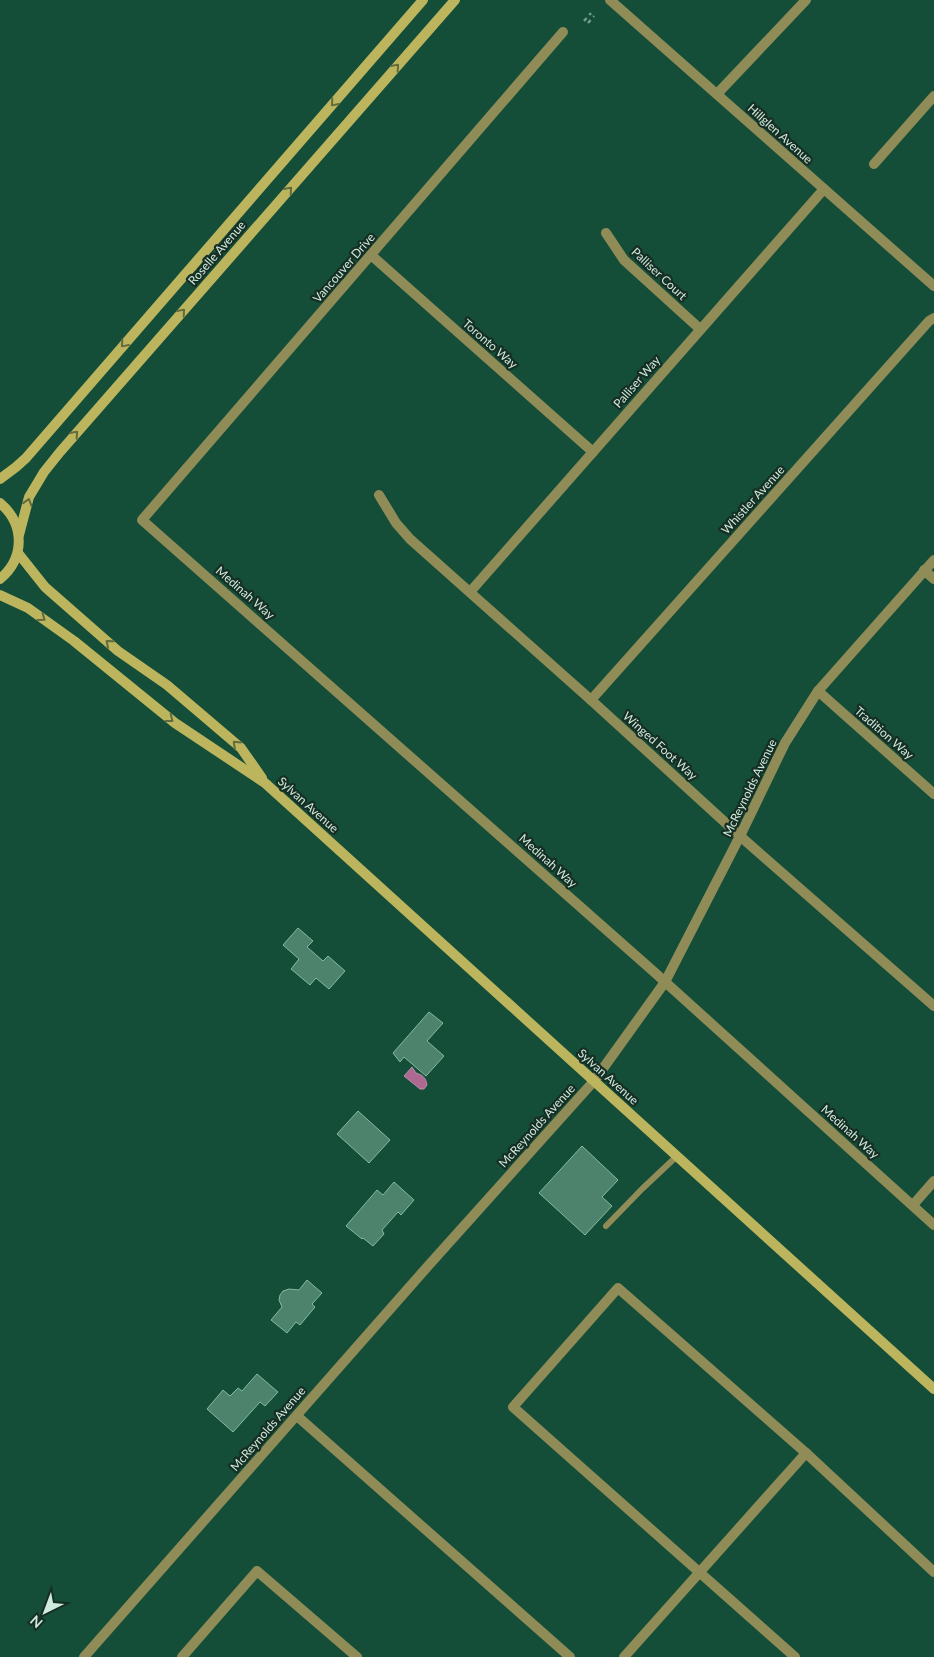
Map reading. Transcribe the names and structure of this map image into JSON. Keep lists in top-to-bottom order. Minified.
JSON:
{"streets":{"main road":["Roselle Avenue","Sylvan Avenue"],"street":["Hillglen Avenue","Vancouver Drive","Palliser Court","Toronto Way","Palliser Way","Whistler Avenue","Medinah Way","Tradition Way","Winged Foot Way","McReynolds Avenue"]},"crossings":[["Hillglen Avenue","Palliser Way"],["Roselle Avenue","Sylvan Avenue"],["Vancouver Drive","Toronto Way"],["Vancouver Drive","Medinah Way"],["Palliser Court","Palliser Way"],["Toronto Way","Palliser Way"],["Palliser Way","Winged Foot Way"],["Whistler Avenue","Winged Foot Way"],["Medinah Way","McReynolds Avenue"],["Tradition Way","McReynolds Avenue"],["Winged Foot Way","McReynolds Avenue"],["McReynolds Avenue","Sylvan Avenue"]],"north":"bottom left"}
